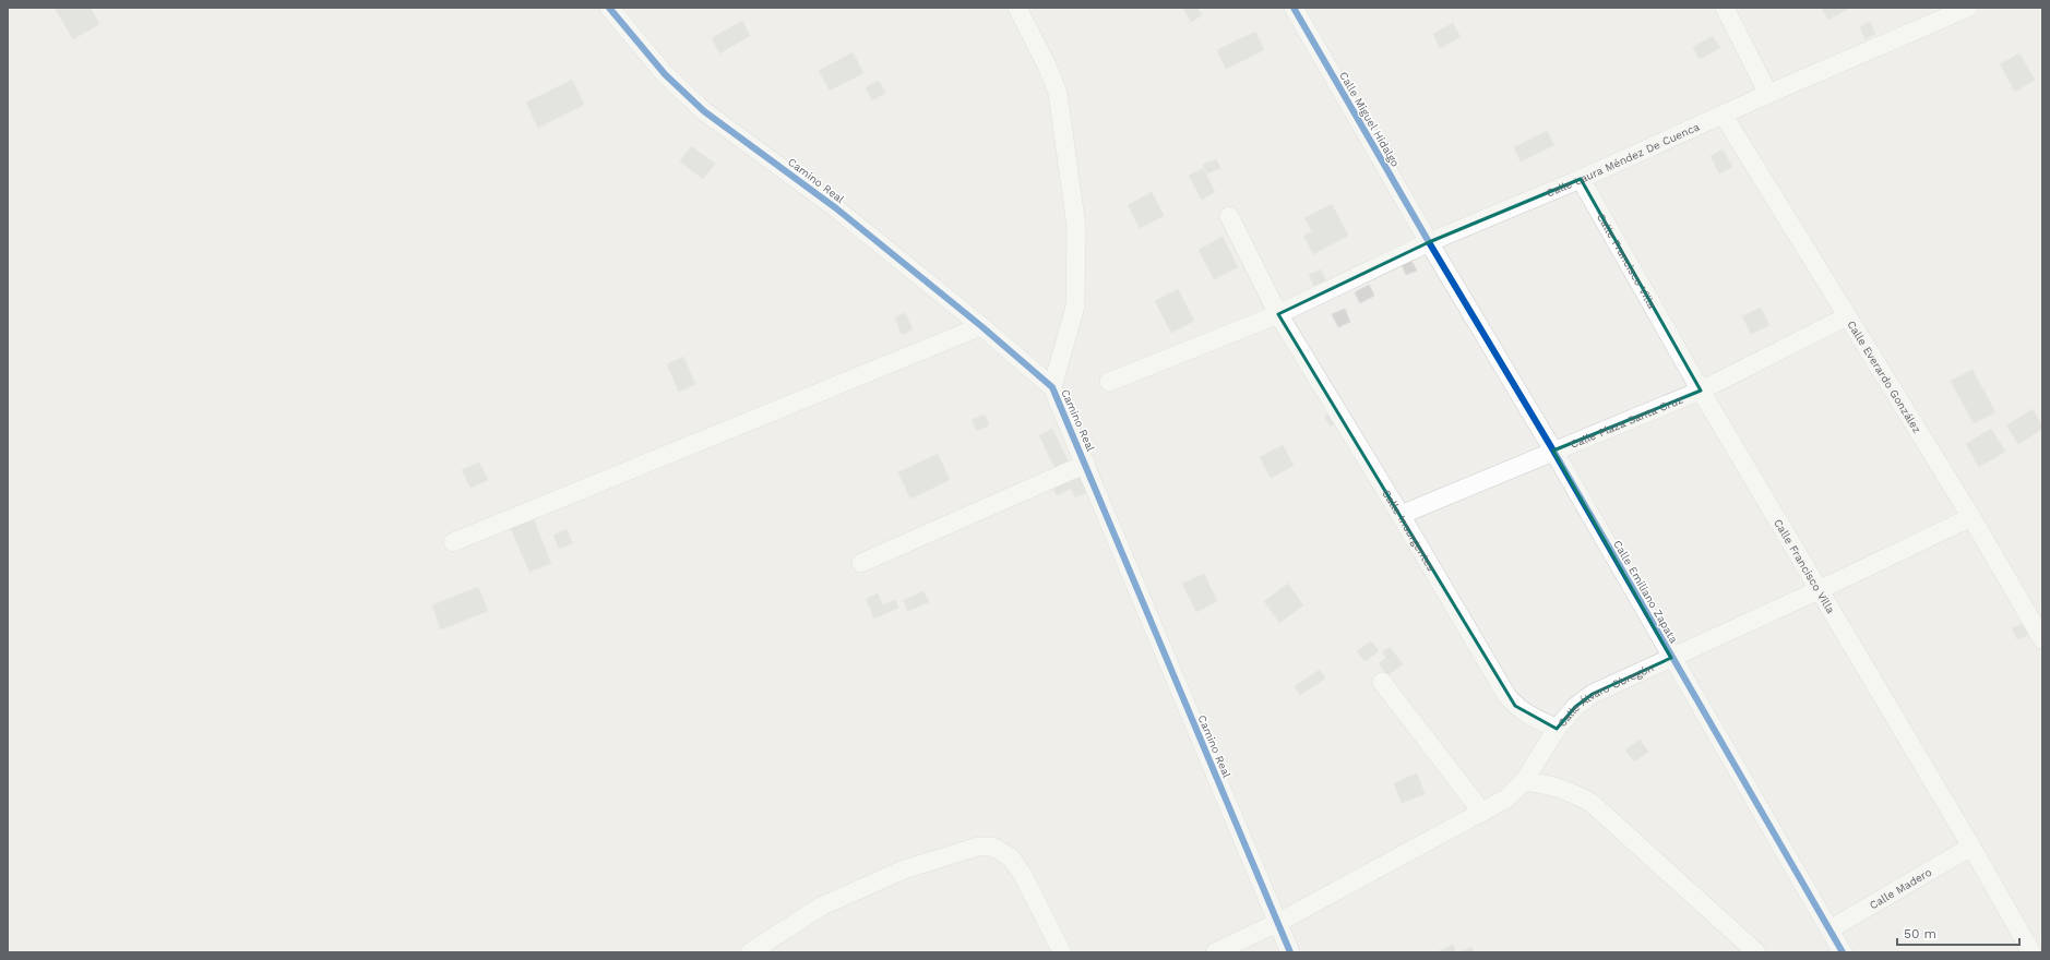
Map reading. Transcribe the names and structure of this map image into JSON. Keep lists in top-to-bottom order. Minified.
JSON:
{"streets":{"street":["Calle Miguel Hidalgo","Calle Laura Méndez De Cuenca","Camino Real","Calle Francisco Villa","Calle Everardo González","Calle Plaza Santa Cruz","Calle Insurgentes","Calle Emiliano Zapata","Calle Álvaro Obregón","Calle Madero"]},"crossings":[["Calle Miguel Hidalgo","Calle Laura Méndez De Cuenca"],["Calle Miguel Hidalgo","Calle Emiliano Zapata"],["Calle Laura Méndez De Cuenca","Calle Francisco Villa"],["Calle Laura Méndez De Cuenca","Calle Everardo González"],["Calle Laura Méndez De Cuenca","Calle Insurgentes"],["Calle Laura Méndez De Cuenca","Calle Emiliano Zapata"],["Camino Real","Calle Álvaro Obregón"],["Calle Francisco Villa","Calle Plaza Santa Cruz"],["Calle Francisco Villa","Calle Álvaro Obregón"],["Calle Francisco Villa","Calle Madero"],["Calle Everardo González","Calle Plaza Santa Cruz"],["Calle Everardo González","Calle Álvaro Obregón"],["Calle Plaza Santa Cruz","Calle Insurgentes"],["Calle Plaza Santa Cruz","Calle Emiliano Zapata"],["Calle Insurgentes","Calle Álvaro Obregón"],["Calle Emiliano Zapata","Calle Álvaro Obregón"],["Calle Emiliano Zapata","Calle Madero"]],"scale_bar":"50 m"}
